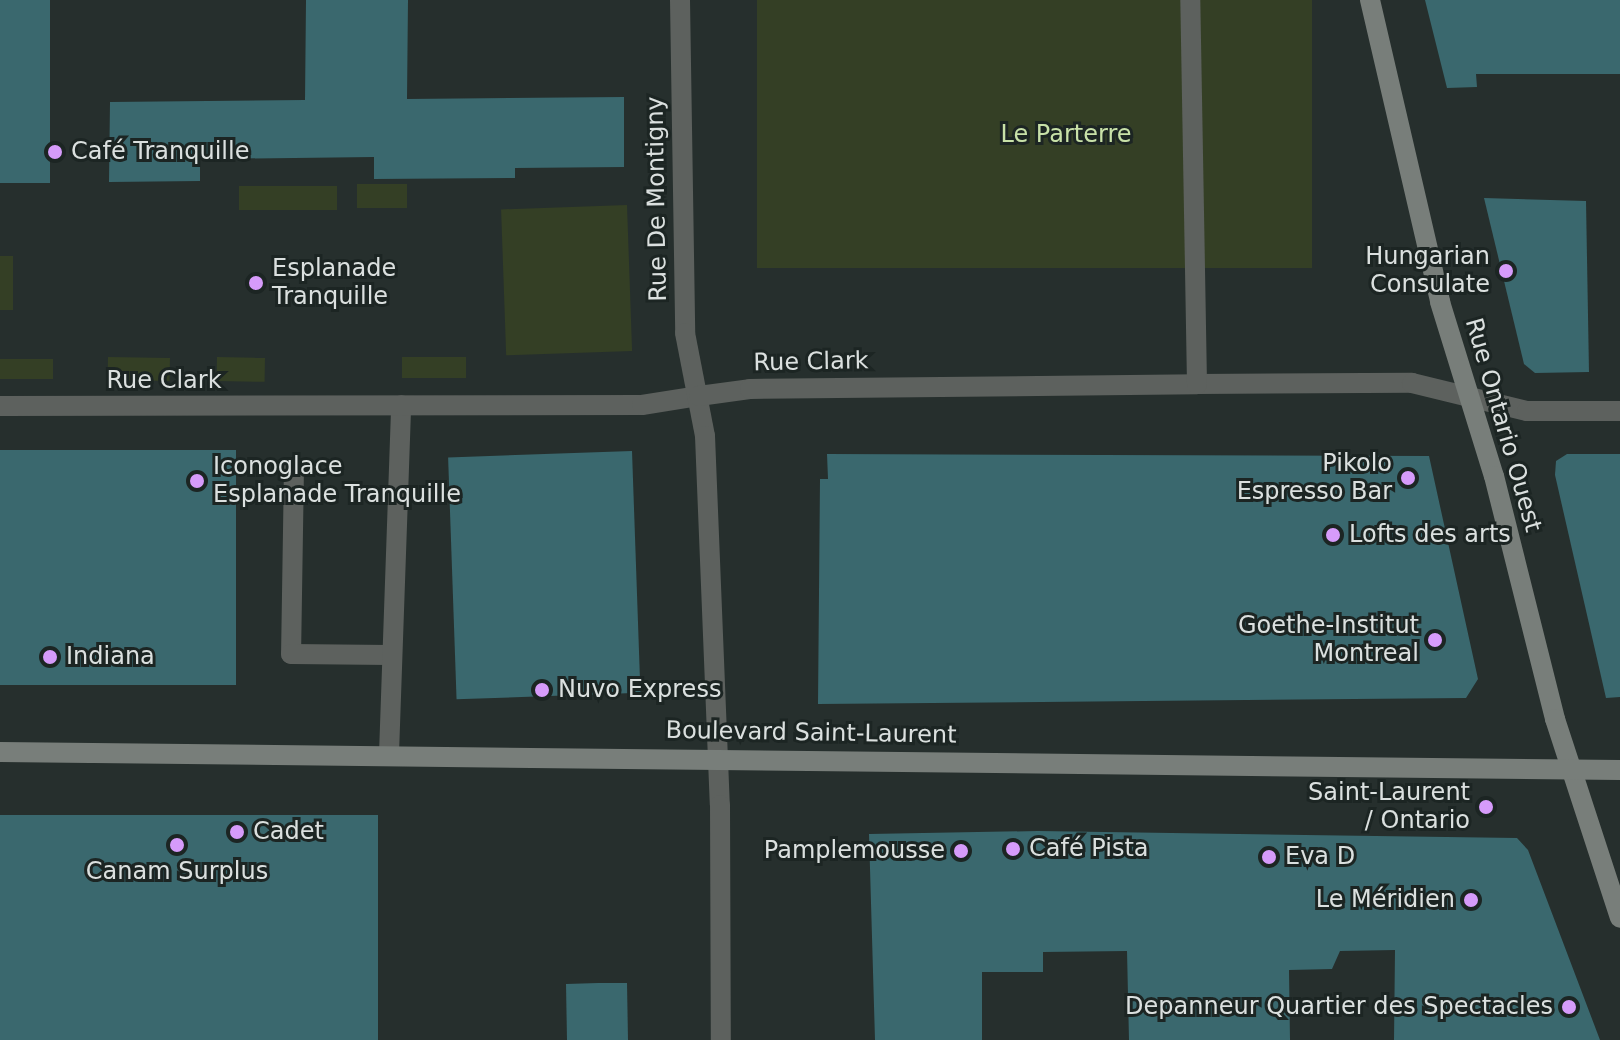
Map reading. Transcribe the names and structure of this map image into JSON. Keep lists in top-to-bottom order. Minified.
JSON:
{"streets":{"main road":["Rue Ontario Ouest","Boulevard Saint-Laurent"],"street":["Rue De Montigny","Rue Clark"]},"crossings":[["Rue De Montigny","Rue Clark"],["Rue De Montigny","Boulevard Saint-Laurent"],["Rue Clark","Rue Ontario Ouest"],["Rue Ontario Ouest","Boulevard Saint-Laurent"]],"parks":["Le Parterre"],"places":["Café Tranquille","Hungarian Consulate","Esplanade Tranquille","Pikolo Espresso Bar","Iconoglace Esplanade Tranquille","Lofts des arts","Goethe-Institut Montreal","Indiana","Nuvo Express","Saint-Laurent / Ontario","Cadet","Canam Surplus","Café Pista","Pamplemousse","Eva D","Le Méridien","Depanneur Quartier des Spectacles"]}
